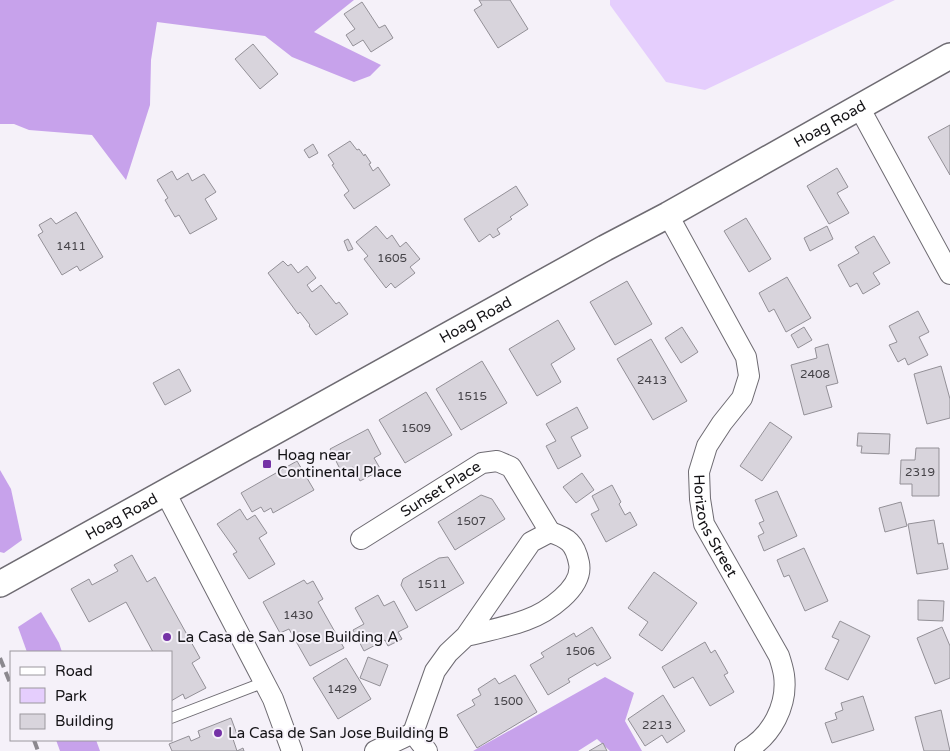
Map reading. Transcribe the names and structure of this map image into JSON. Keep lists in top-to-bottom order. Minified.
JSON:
{"streets":{"street":["Hoag Road","Sunset Place","Horizons Street"]},"crossings":[["Hoag Road","Horizons Street"]],"places":{"transit":["Hoag near Continental Place"],"other":["La Casa de San Jose Building A","La Casa de San Jose Building B"]},"house_numbers":["1411","1605","2408","2413","1515","1509","2319","1507","1511","1430","1506","1429","1500","2213"],"legend":["Road","Park","Building"]}
